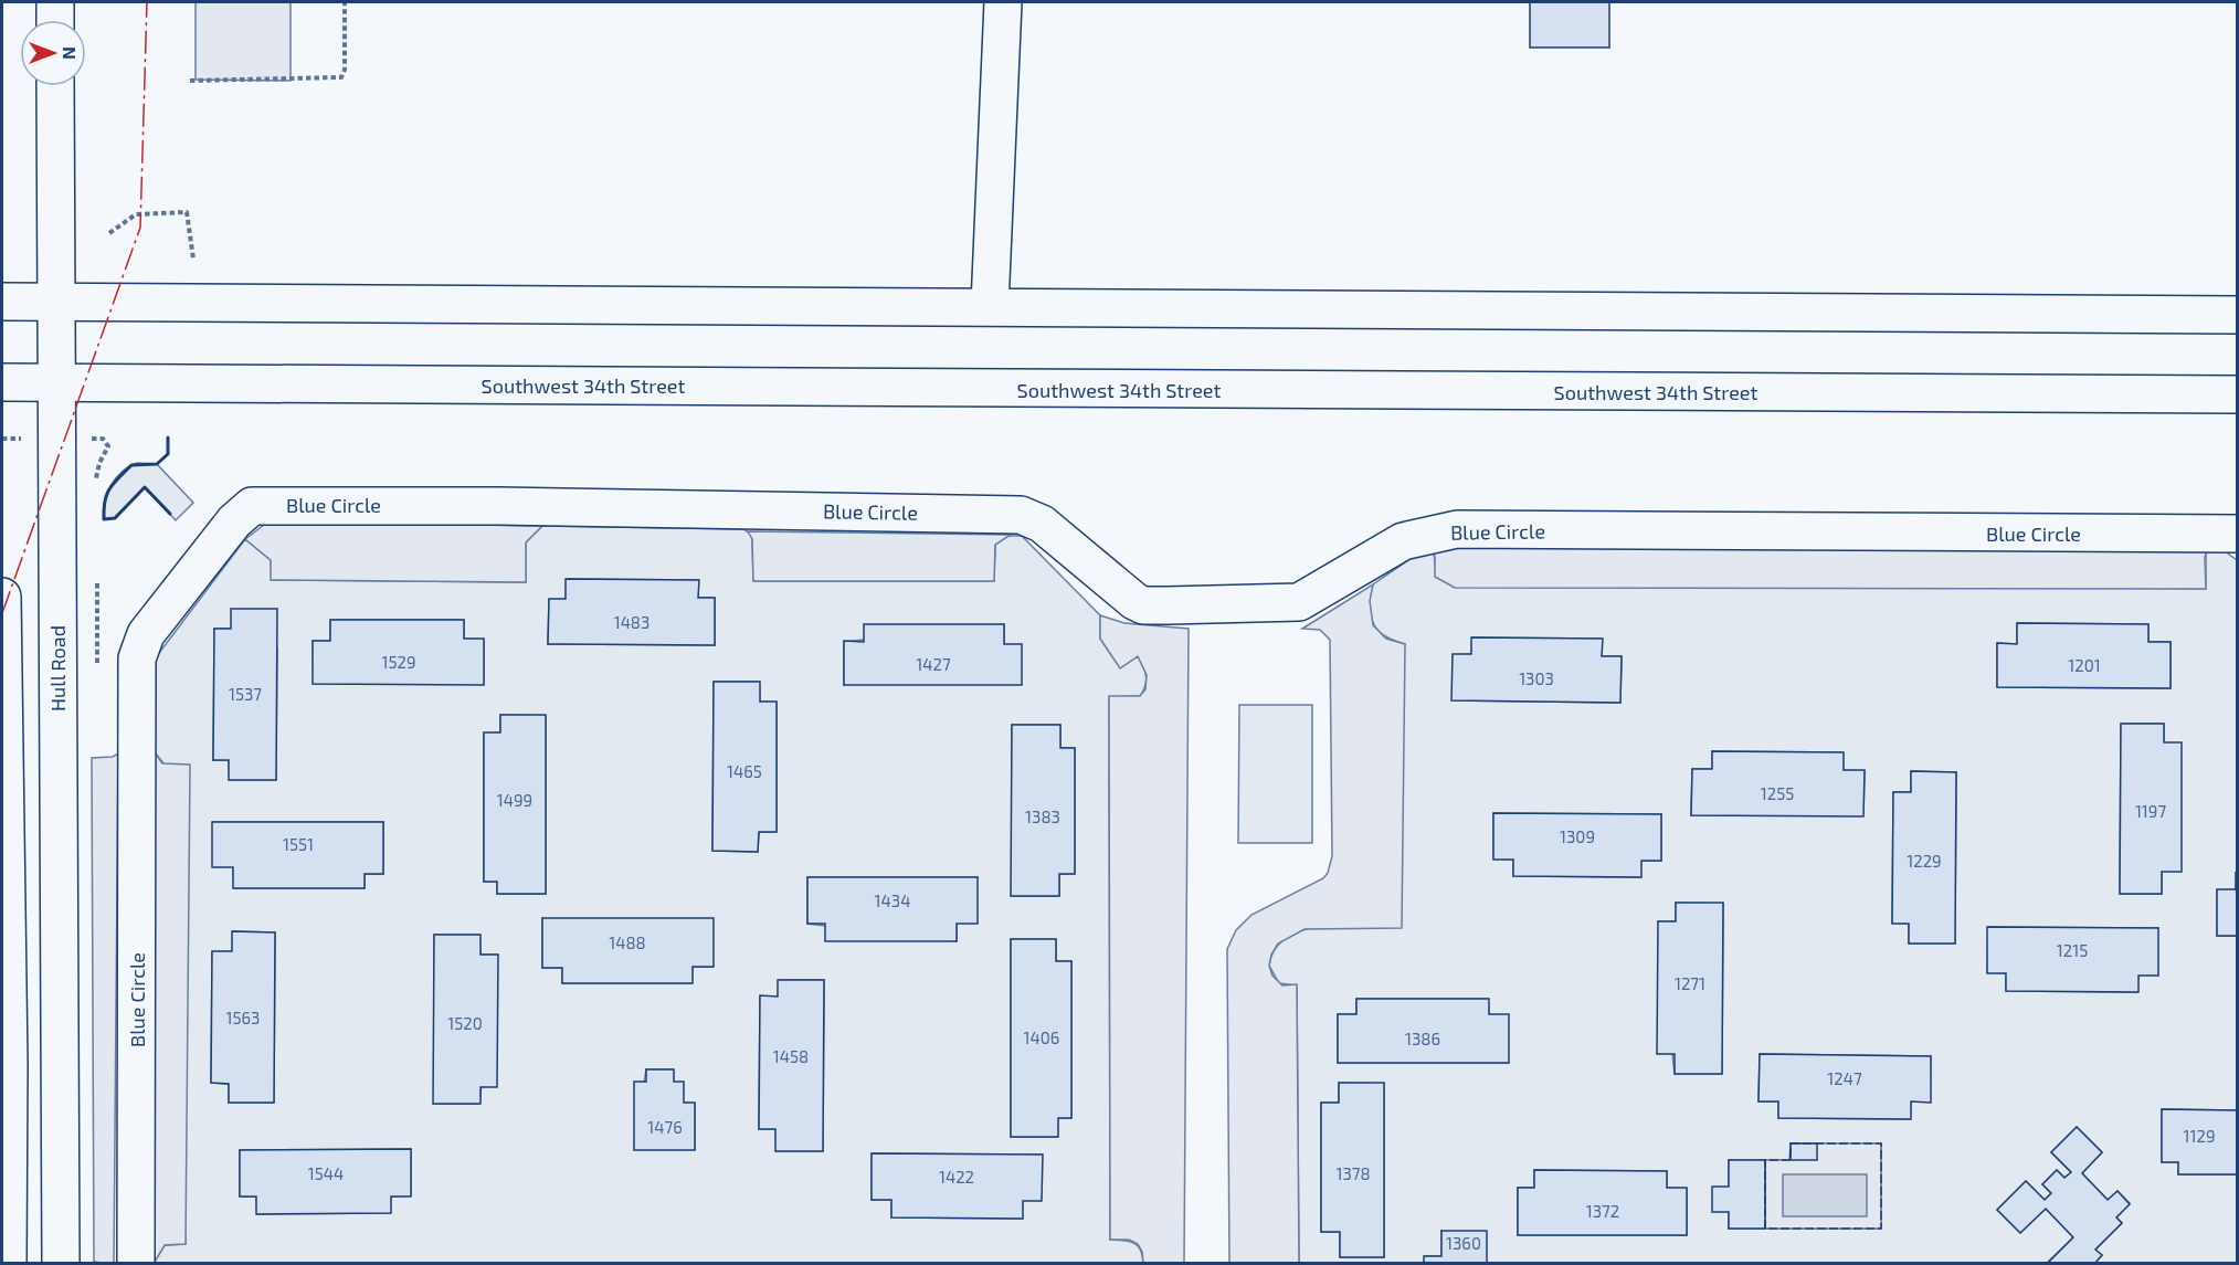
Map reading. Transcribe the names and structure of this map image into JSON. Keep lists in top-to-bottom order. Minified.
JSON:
{"streets":{"street":["Southwest 34th Street","Blue Circle","Hull Road"]},"crossings":[["Southwest 34th Street","Hull Road"]],"house_numbers":["1483","1529","1427","1201","1303","1537","1465","1255","1499","1197","1383","1309","1551","1229","1434","1488","1215","1271","1563","1520","1406","1386","1458","1247","1476","1129","1544","1378","1422","1372","1360"],"north":"right"}
